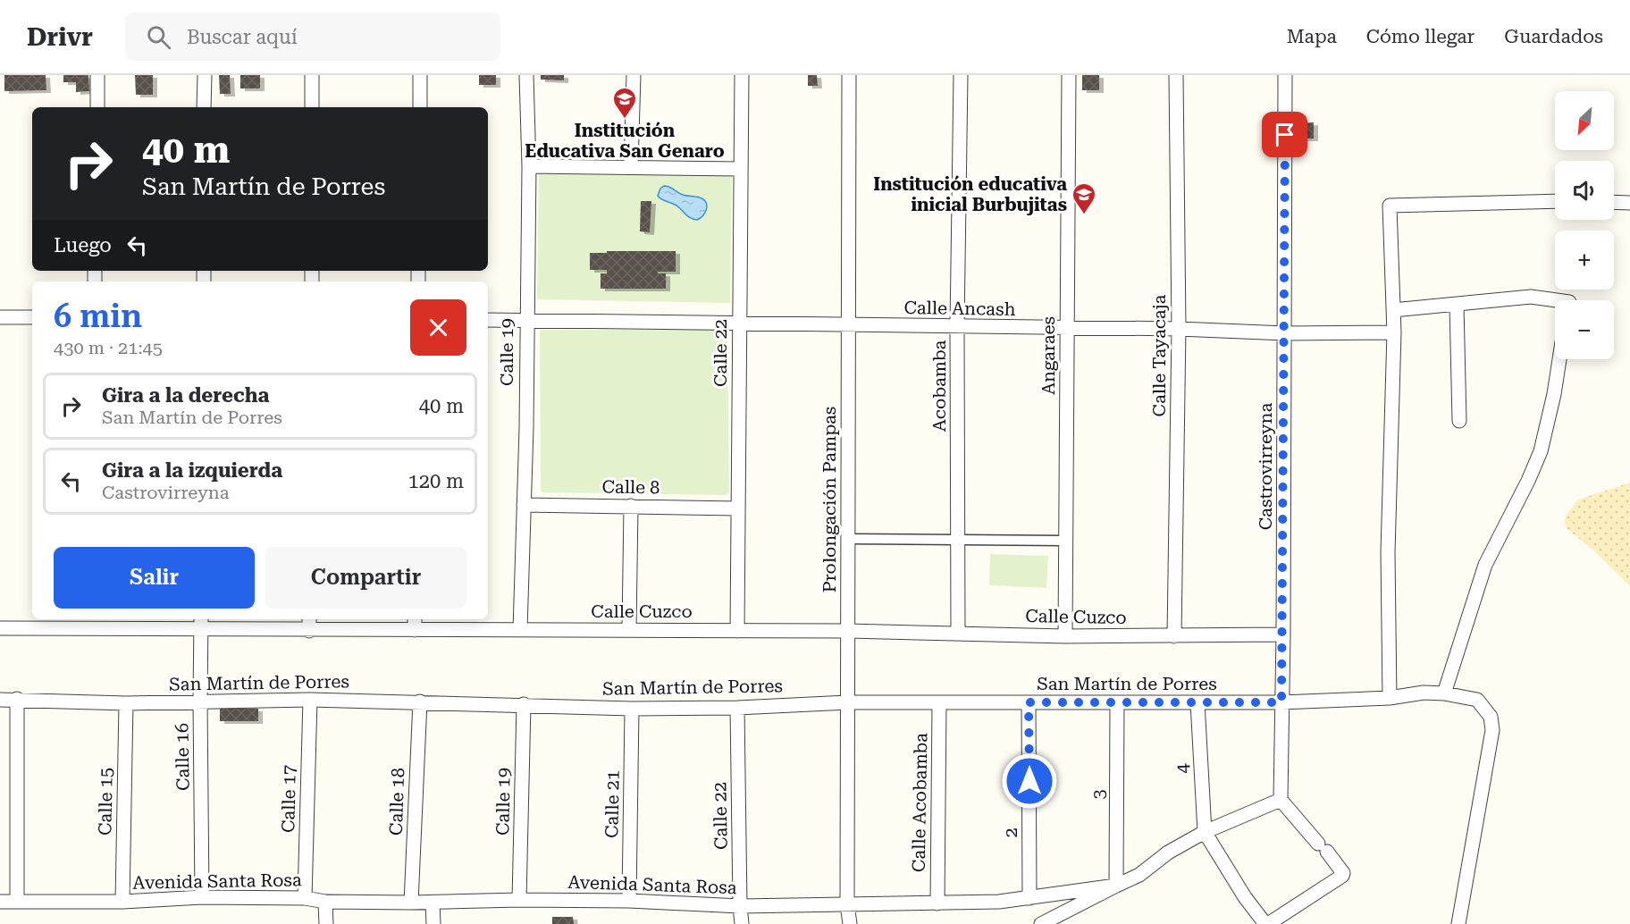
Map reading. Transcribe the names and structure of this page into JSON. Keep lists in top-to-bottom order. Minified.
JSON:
{"streets":{"street":["Calle Ancash","Calle 19","Calle 22","Angaraes","Calle Tayacaja","Acobamba","Castrovirreyna","Calle 8","Prolongación Pampas","Calle Cuzco","San Martín de Porres","Calle 16","4","3","Calle 17","Calle 15","Calle 18","Calle Acobamba","Calle 21","2","Avenida Santa Rosa"]},"crossings":[["Calle Ancash","Calle 19"],["Calle Ancash","Calle 22"],["Calle Ancash","Angaraes"],["Calle Ancash","Calle Tayacaja"],["Calle Ancash","Acobamba"],["Calle Ancash","Castrovirreyna"],["Calle Ancash","Prolongación Pampas"],["Calle 19","Calle 8"],["Calle 19","Calle Cuzco"],["Calle 19","San Martín de Porres"],["Calle 19","Avenida Santa Rosa"],["Calle 22","Calle 8"],["Calle 22","Calle Cuzco"],["Calle 22","San Martín de Porres"],["Calle 22","Avenida Santa Rosa"],["Angaraes","Calle Cuzco"],["Calle Tayacaja","Calle Cuzco"],["Acobamba","Calle Cuzco"],["Castrovirreyna","Calle Cuzco"],["Castrovirreyna","San Martín de Porres"],["Castrovirreyna","Avenida Santa Rosa"],["Prolongación Pampas","Calle Cuzco"],["Prolongación Pampas","San Martín de Porres"],["Prolongación Pampas","Avenida Santa Rosa"],["Calle Cuzco","Calle 16"],["San Martín de Porres","Calle 16"],["San Martín de Porres","4"],["San Martín de Porres","3"],["San Martín de Porres","Calle 17"],["San Martín de Porres","Calle 15"],["San Martín de Porres","Calle 18"],["San Martín de Porres","Calle Acobamba"],["San Martín de Porres","Calle 21"],["San Martín de Porres","2"],["Calle 16","Avenida Santa Rosa"],["4","Avenida Santa Rosa"],["3","Avenida Santa Rosa"],["Calle 17","Avenida Santa Rosa"],["Calle 15","Avenida Santa Rosa"],["Calle 18","Avenida Santa Rosa"],["Calle Acobamba","Avenida Santa Rosa"],["Calle 21","Avenida Santa Rosa"],["2","Avenida Santa Rosa"]],"places":{"school or university":["Institución Educativa San Genaro","Institución educativa inicial Burbujitas"]},"north":"bottom left","page":{"header":"Drivr","search":"Buscar aquí","nav":["Mapa","Cómo llegar","Guardados"],"map_buttons":["+","−"],"turn":["40 m","San Martín de Porres"],"then":"Luego","heading":["6 min","430 m · 21:45"],"list":[{"name":"Gira a la derecha","note":"San Martín de Porres","value":"40 m"},{"name":"Gira a la izquierda","note":"Castrovirreyna","value":"120 m"}],"buttons":["Salir","Compartir"]}}
